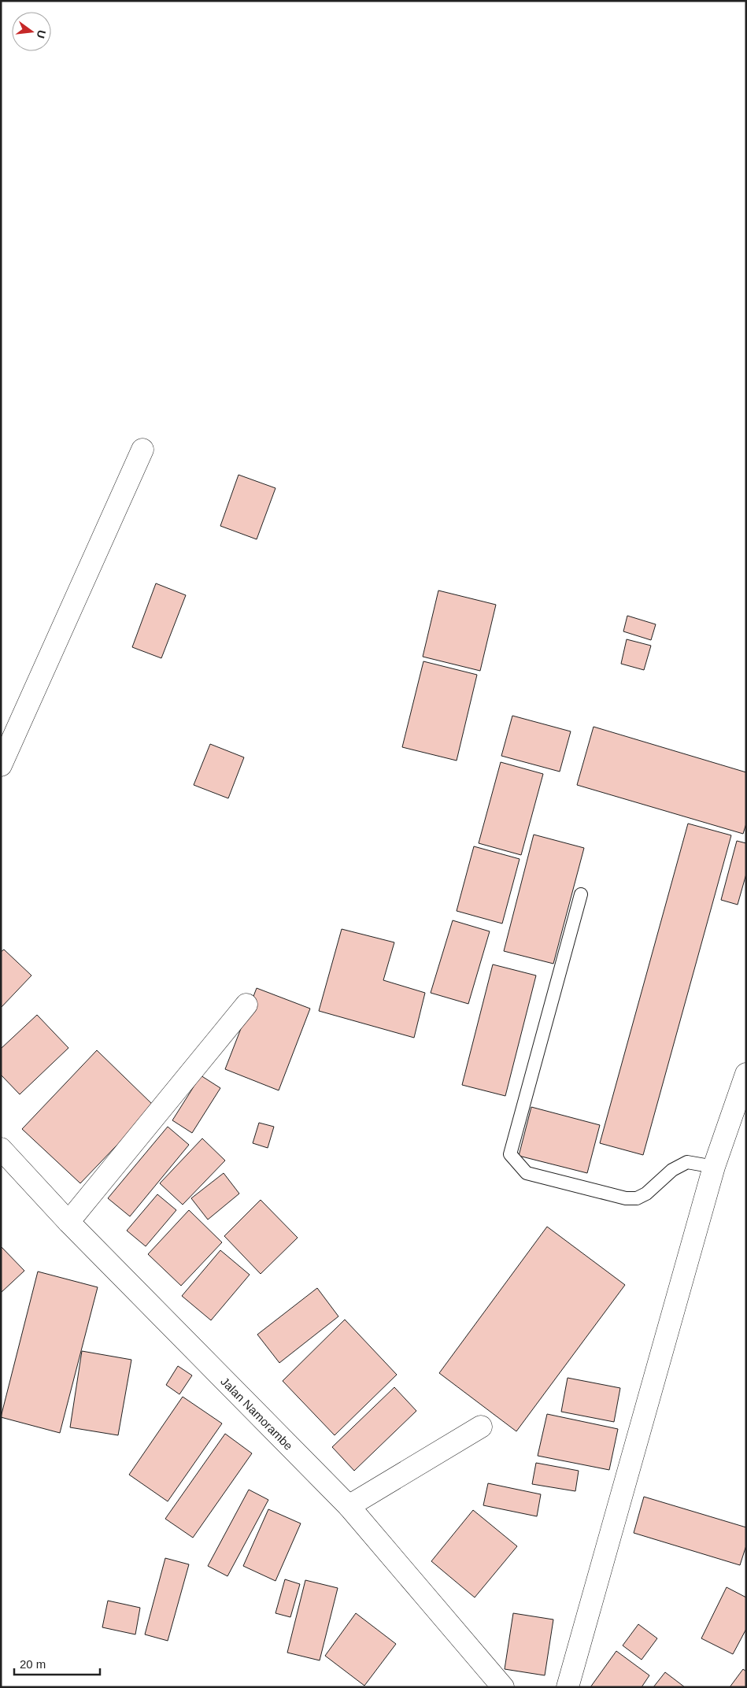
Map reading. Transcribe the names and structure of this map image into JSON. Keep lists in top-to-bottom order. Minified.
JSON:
{"streets":{"street":["Jalan Namorambe"]},"scale_bar":"20 m","north":"right"}
